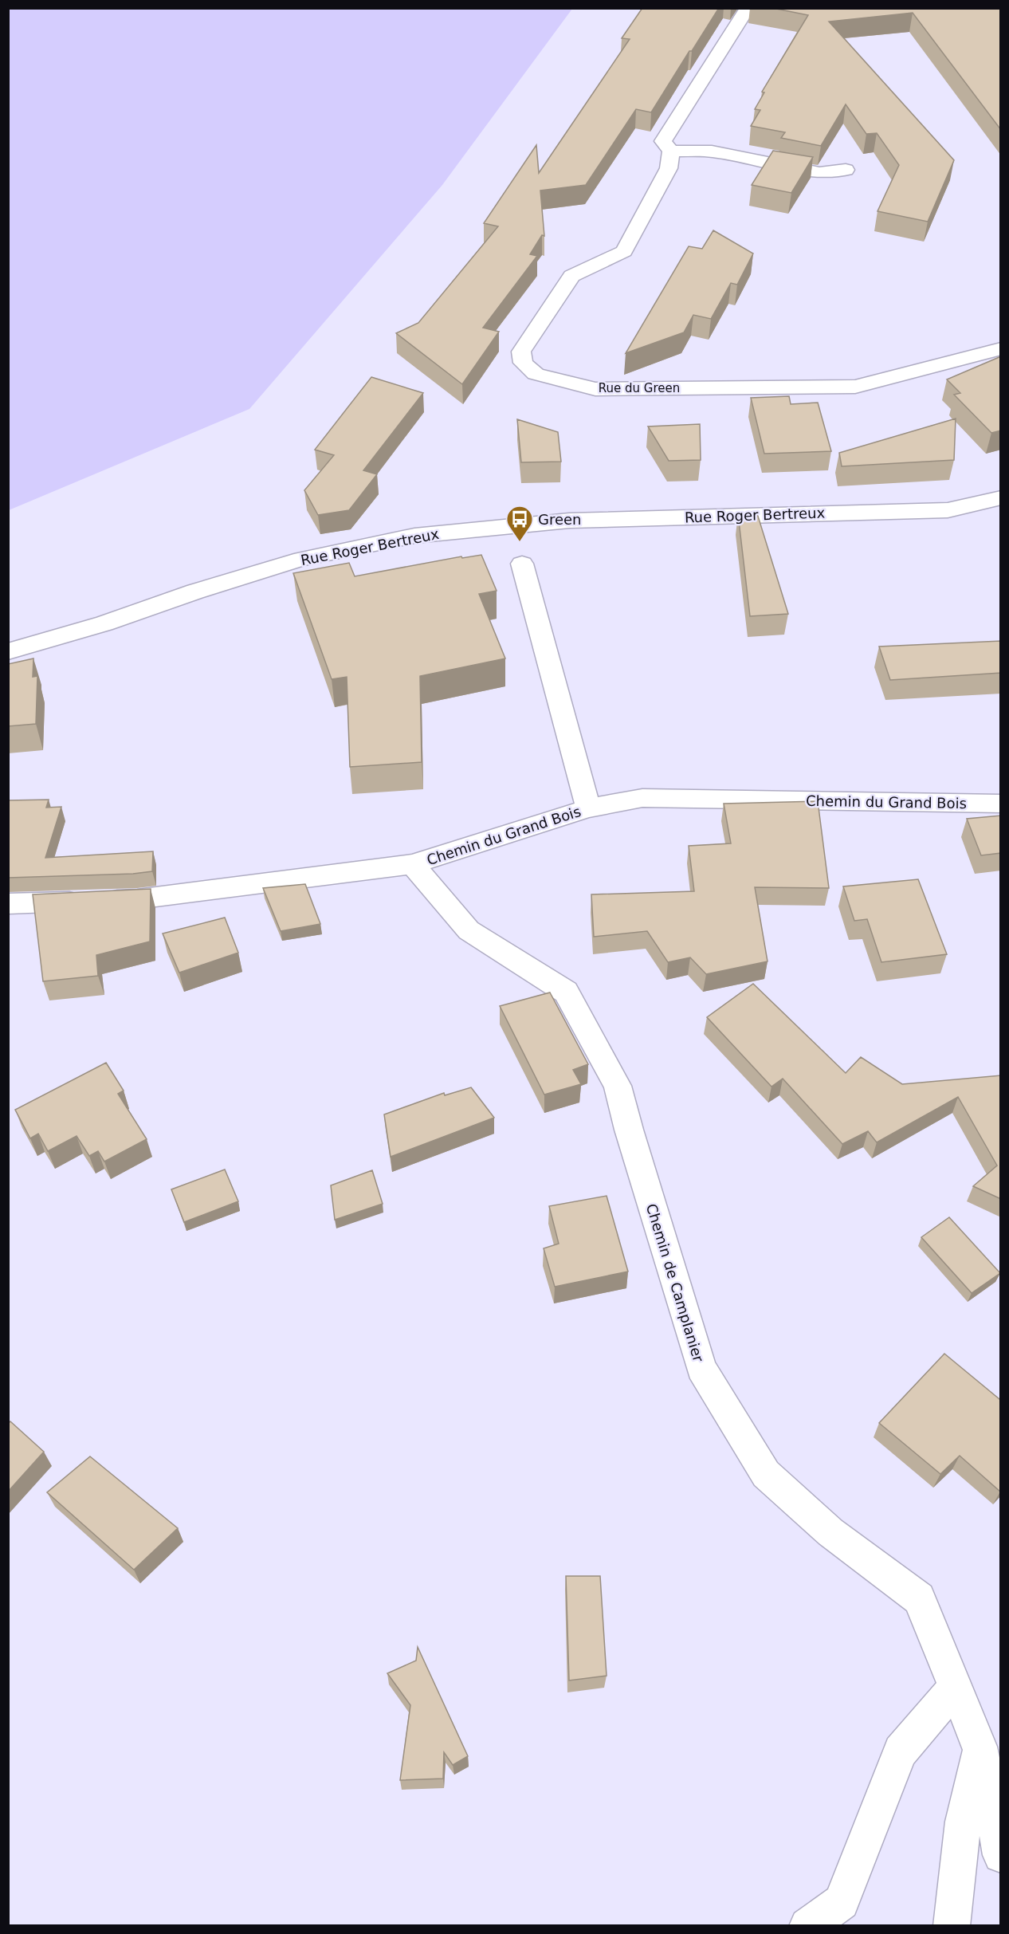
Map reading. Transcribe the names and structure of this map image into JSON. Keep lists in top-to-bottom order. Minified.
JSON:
{"streets":{"street":["Rue du Green","Rue Roger Bertreux","Chemin du Grand Bois","Chemin de Camplanier"]},"crossings":[["Chemin du Grand Bois","Chemin de Camplanier"]],"places":{"bus stop":["Green"]}}
